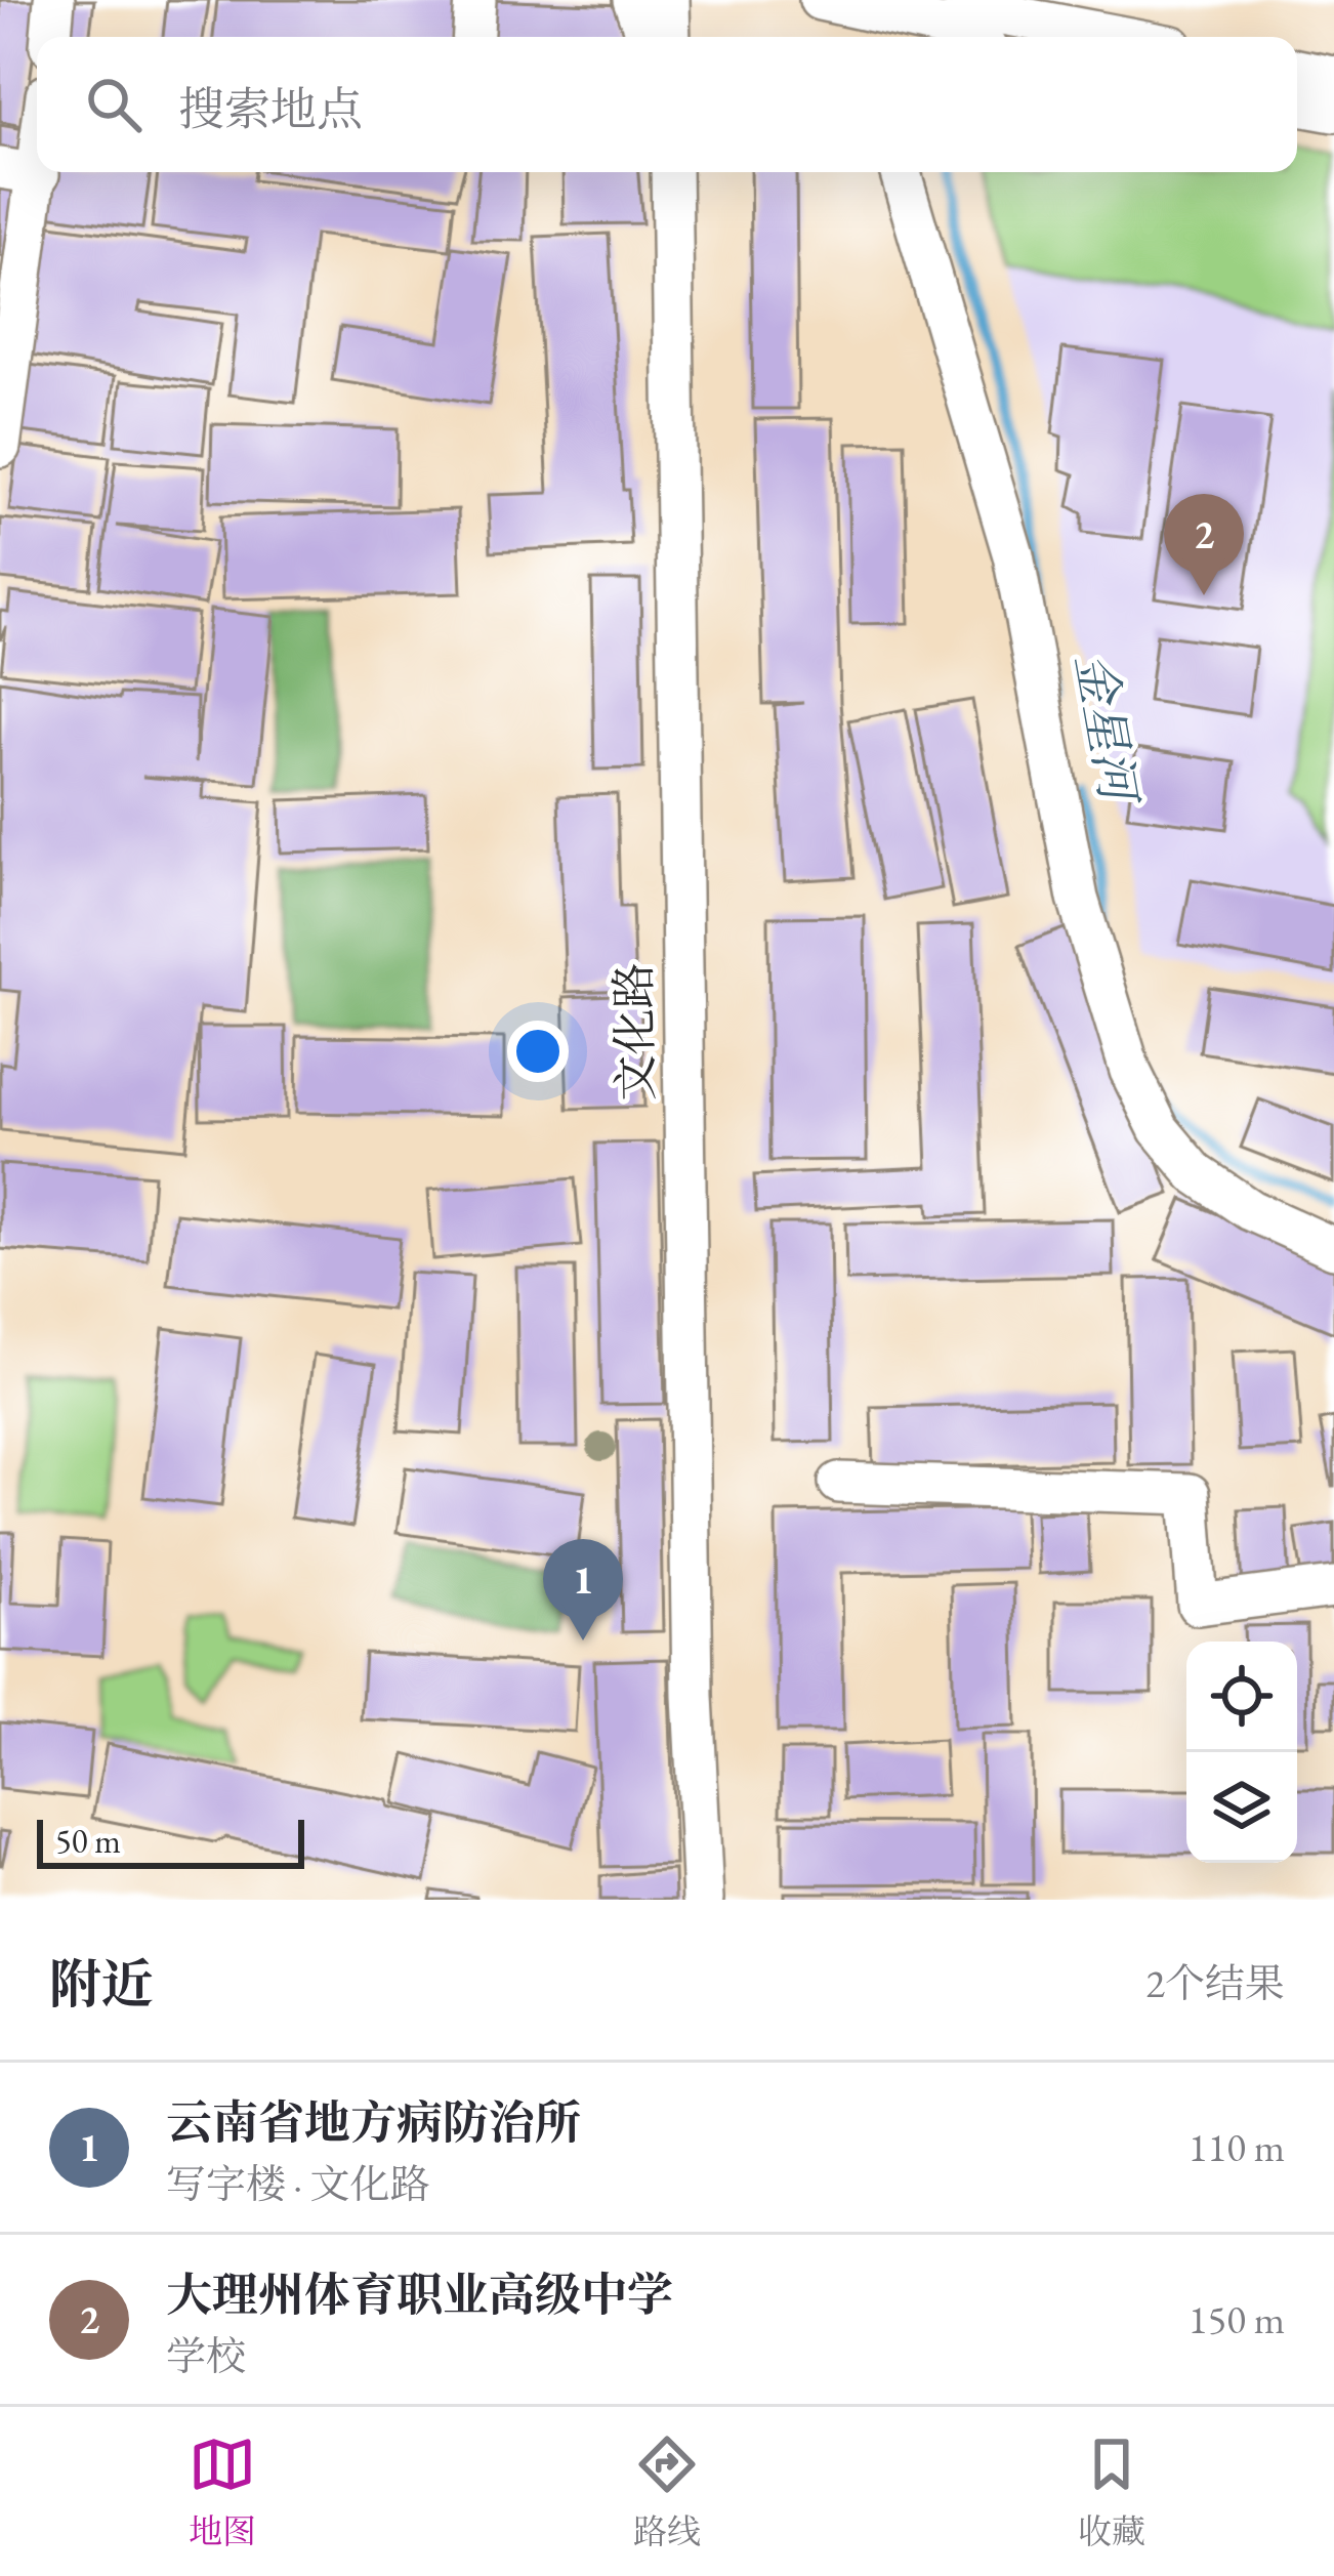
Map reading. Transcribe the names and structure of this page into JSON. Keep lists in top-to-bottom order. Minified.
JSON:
{"streets":{"street":["文化路"]},"water":["金星河"],"scale_bar":"50 m","page":{"search":"搜索地点","pins":["2","1"],"scale":"50 m","heading":["附近","2个结果"],"list":[{"mark":"1","name":"云南省地方病防治所","note":"写字楼 · 文化路","value":"110 m"},{"mark":"2","name":"大理州体育职业高级中学","note":"学校","value":"150 m"}],"nav":["地图","路线","收藏"]}}
